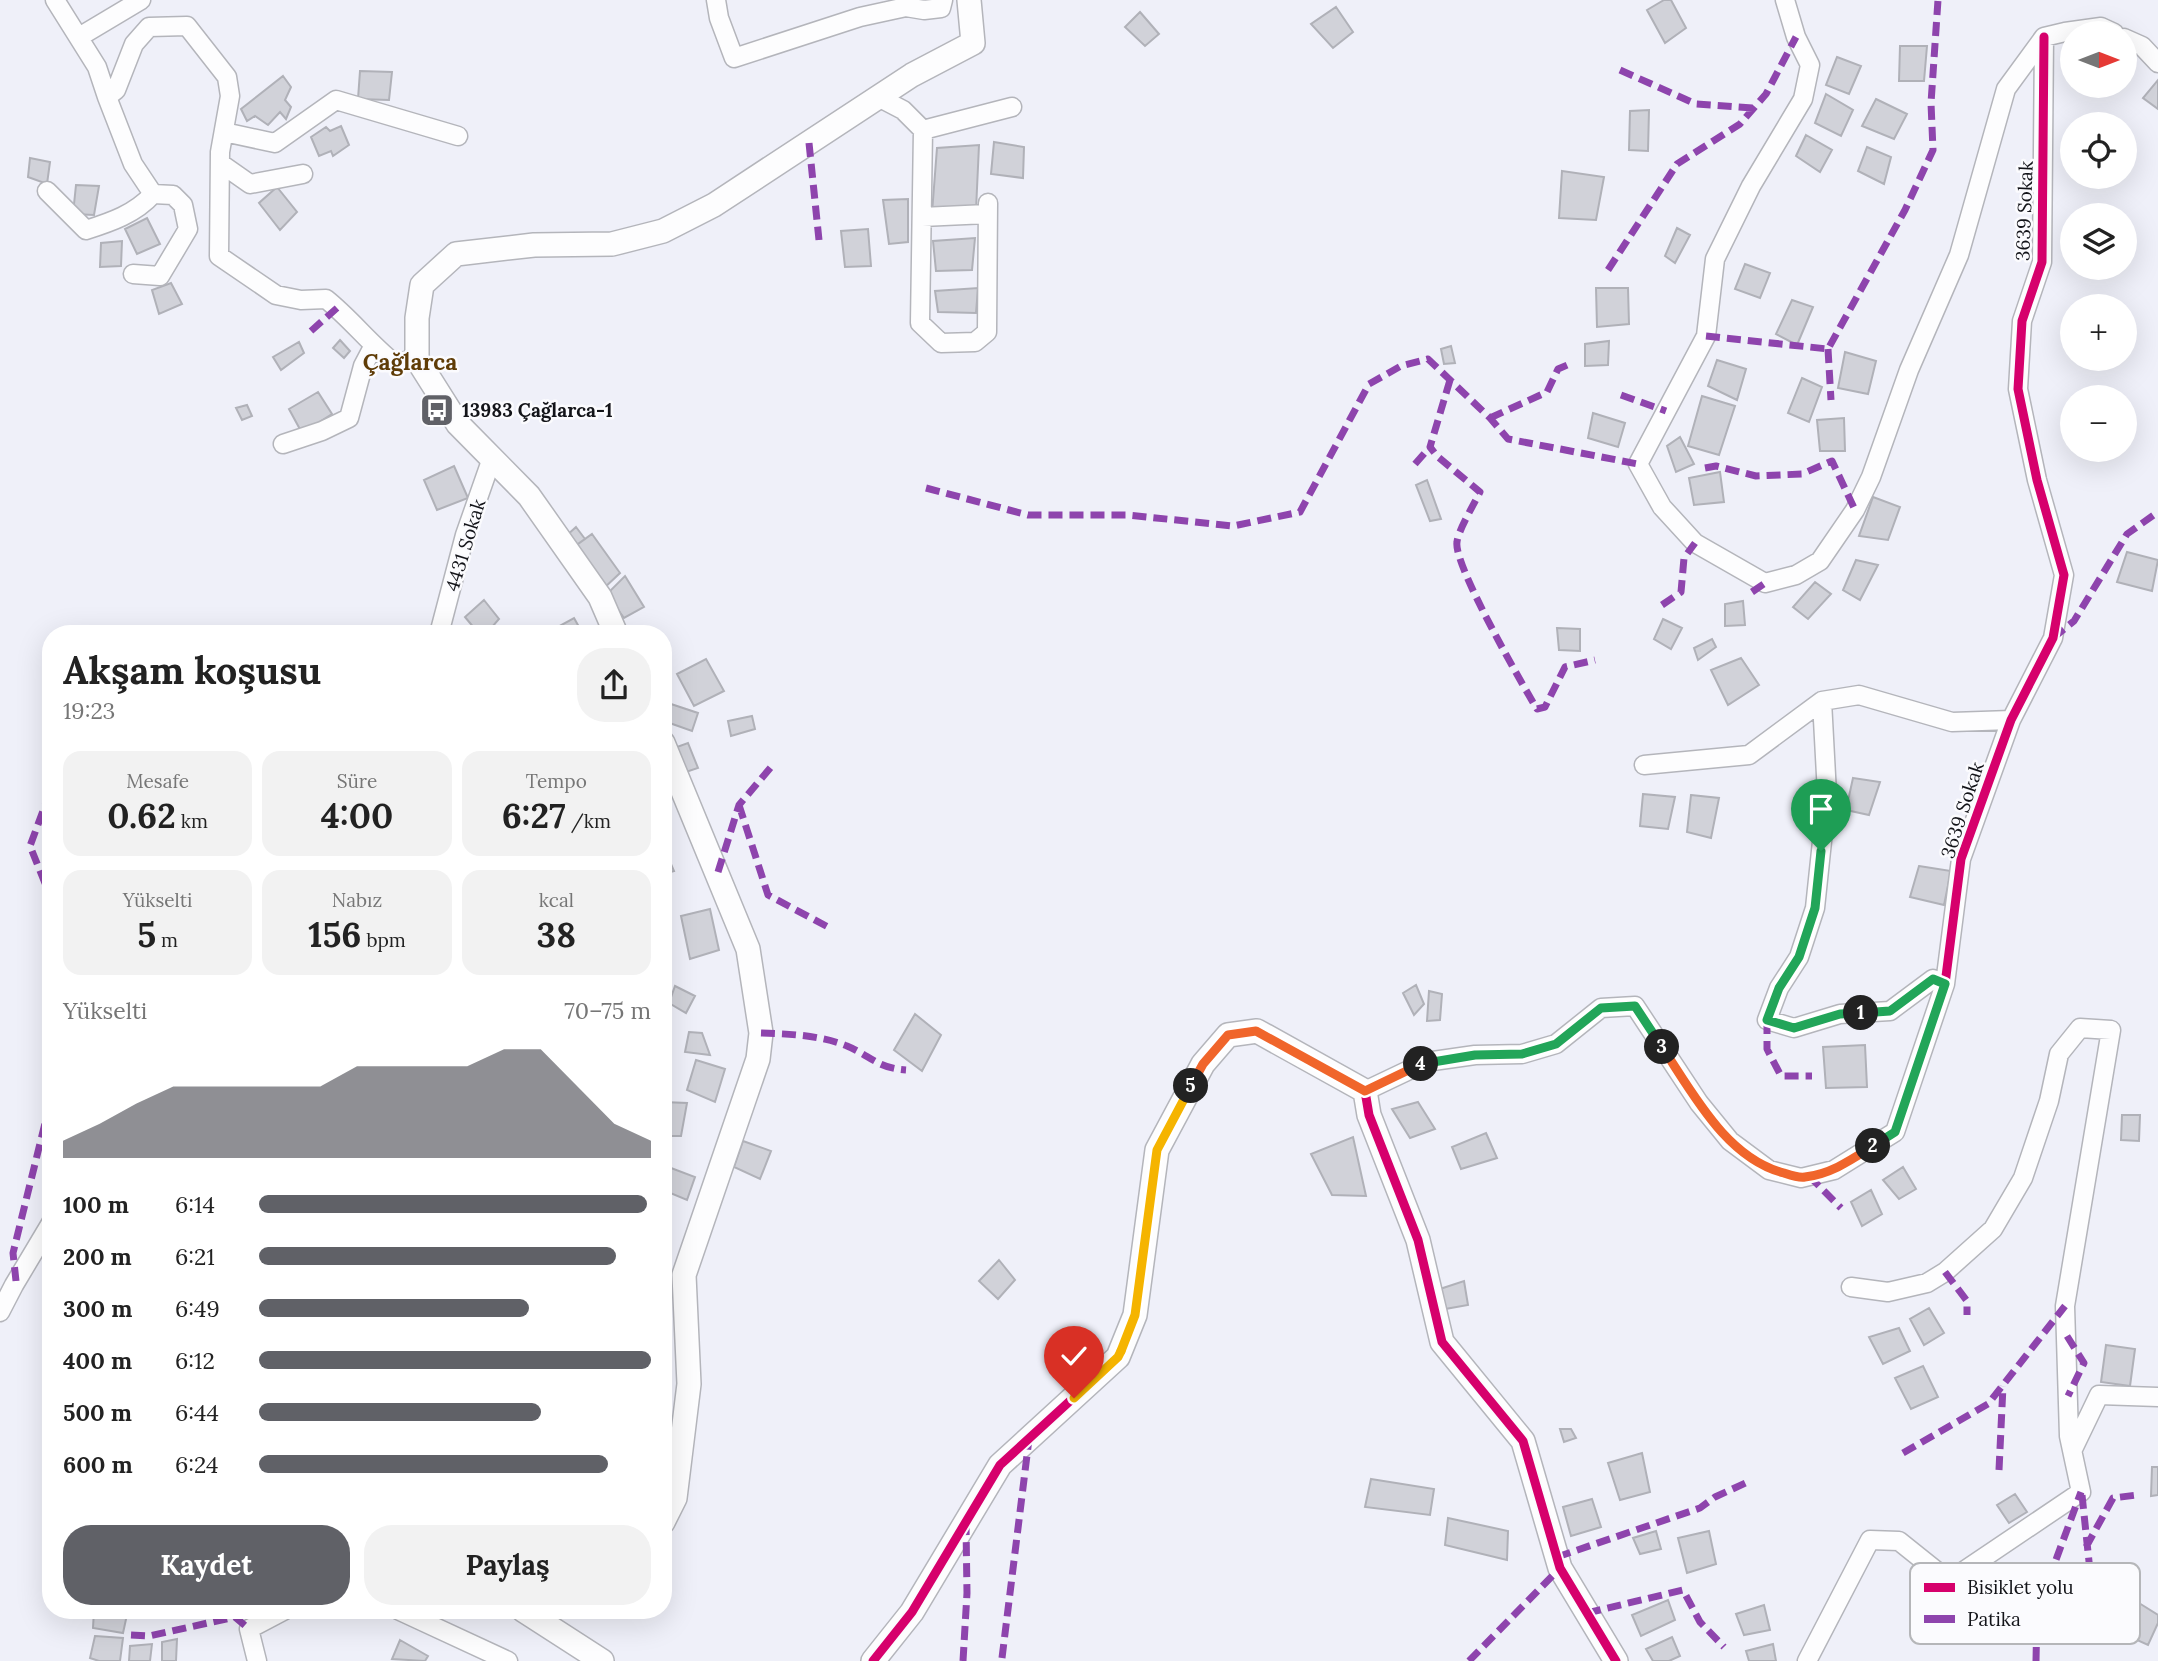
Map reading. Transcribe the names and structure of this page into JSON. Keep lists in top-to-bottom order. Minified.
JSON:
{"streets":{"street":["3639 Sokak","4431 Sokak"]},"districts":["Çağlarca"],"places":{"bus stop":["13983 Çağlarca-1"]},"legend":["Bisiklet yolu","Patika"],"north":"right","page":{"map_buttons":["+","−"],"heading":["Akşam koşusu","19:23"],"stats":[["Mesafe","0.62 km"],["Süre","4:00"],["Tempo","6:27 /km"],["Yükselti","5 m"],["Nabız","156 bpm"],["kcal","38"]],"chart":["Yükselti","70–75 m"],"pins":["1","3","4","5","2"],"list":[{"name":"100 m","note":"6:14"},{"name":"200 m","note":"6:21"},{"name":"300 m","note":"6:49"},{"name":"400 m","note":"6:12"},{"name":"500 m","note":"6:44"},{"name":"600 m","note":"6:24"}],"buttons":["Kaydet","Paylaş"]}}
